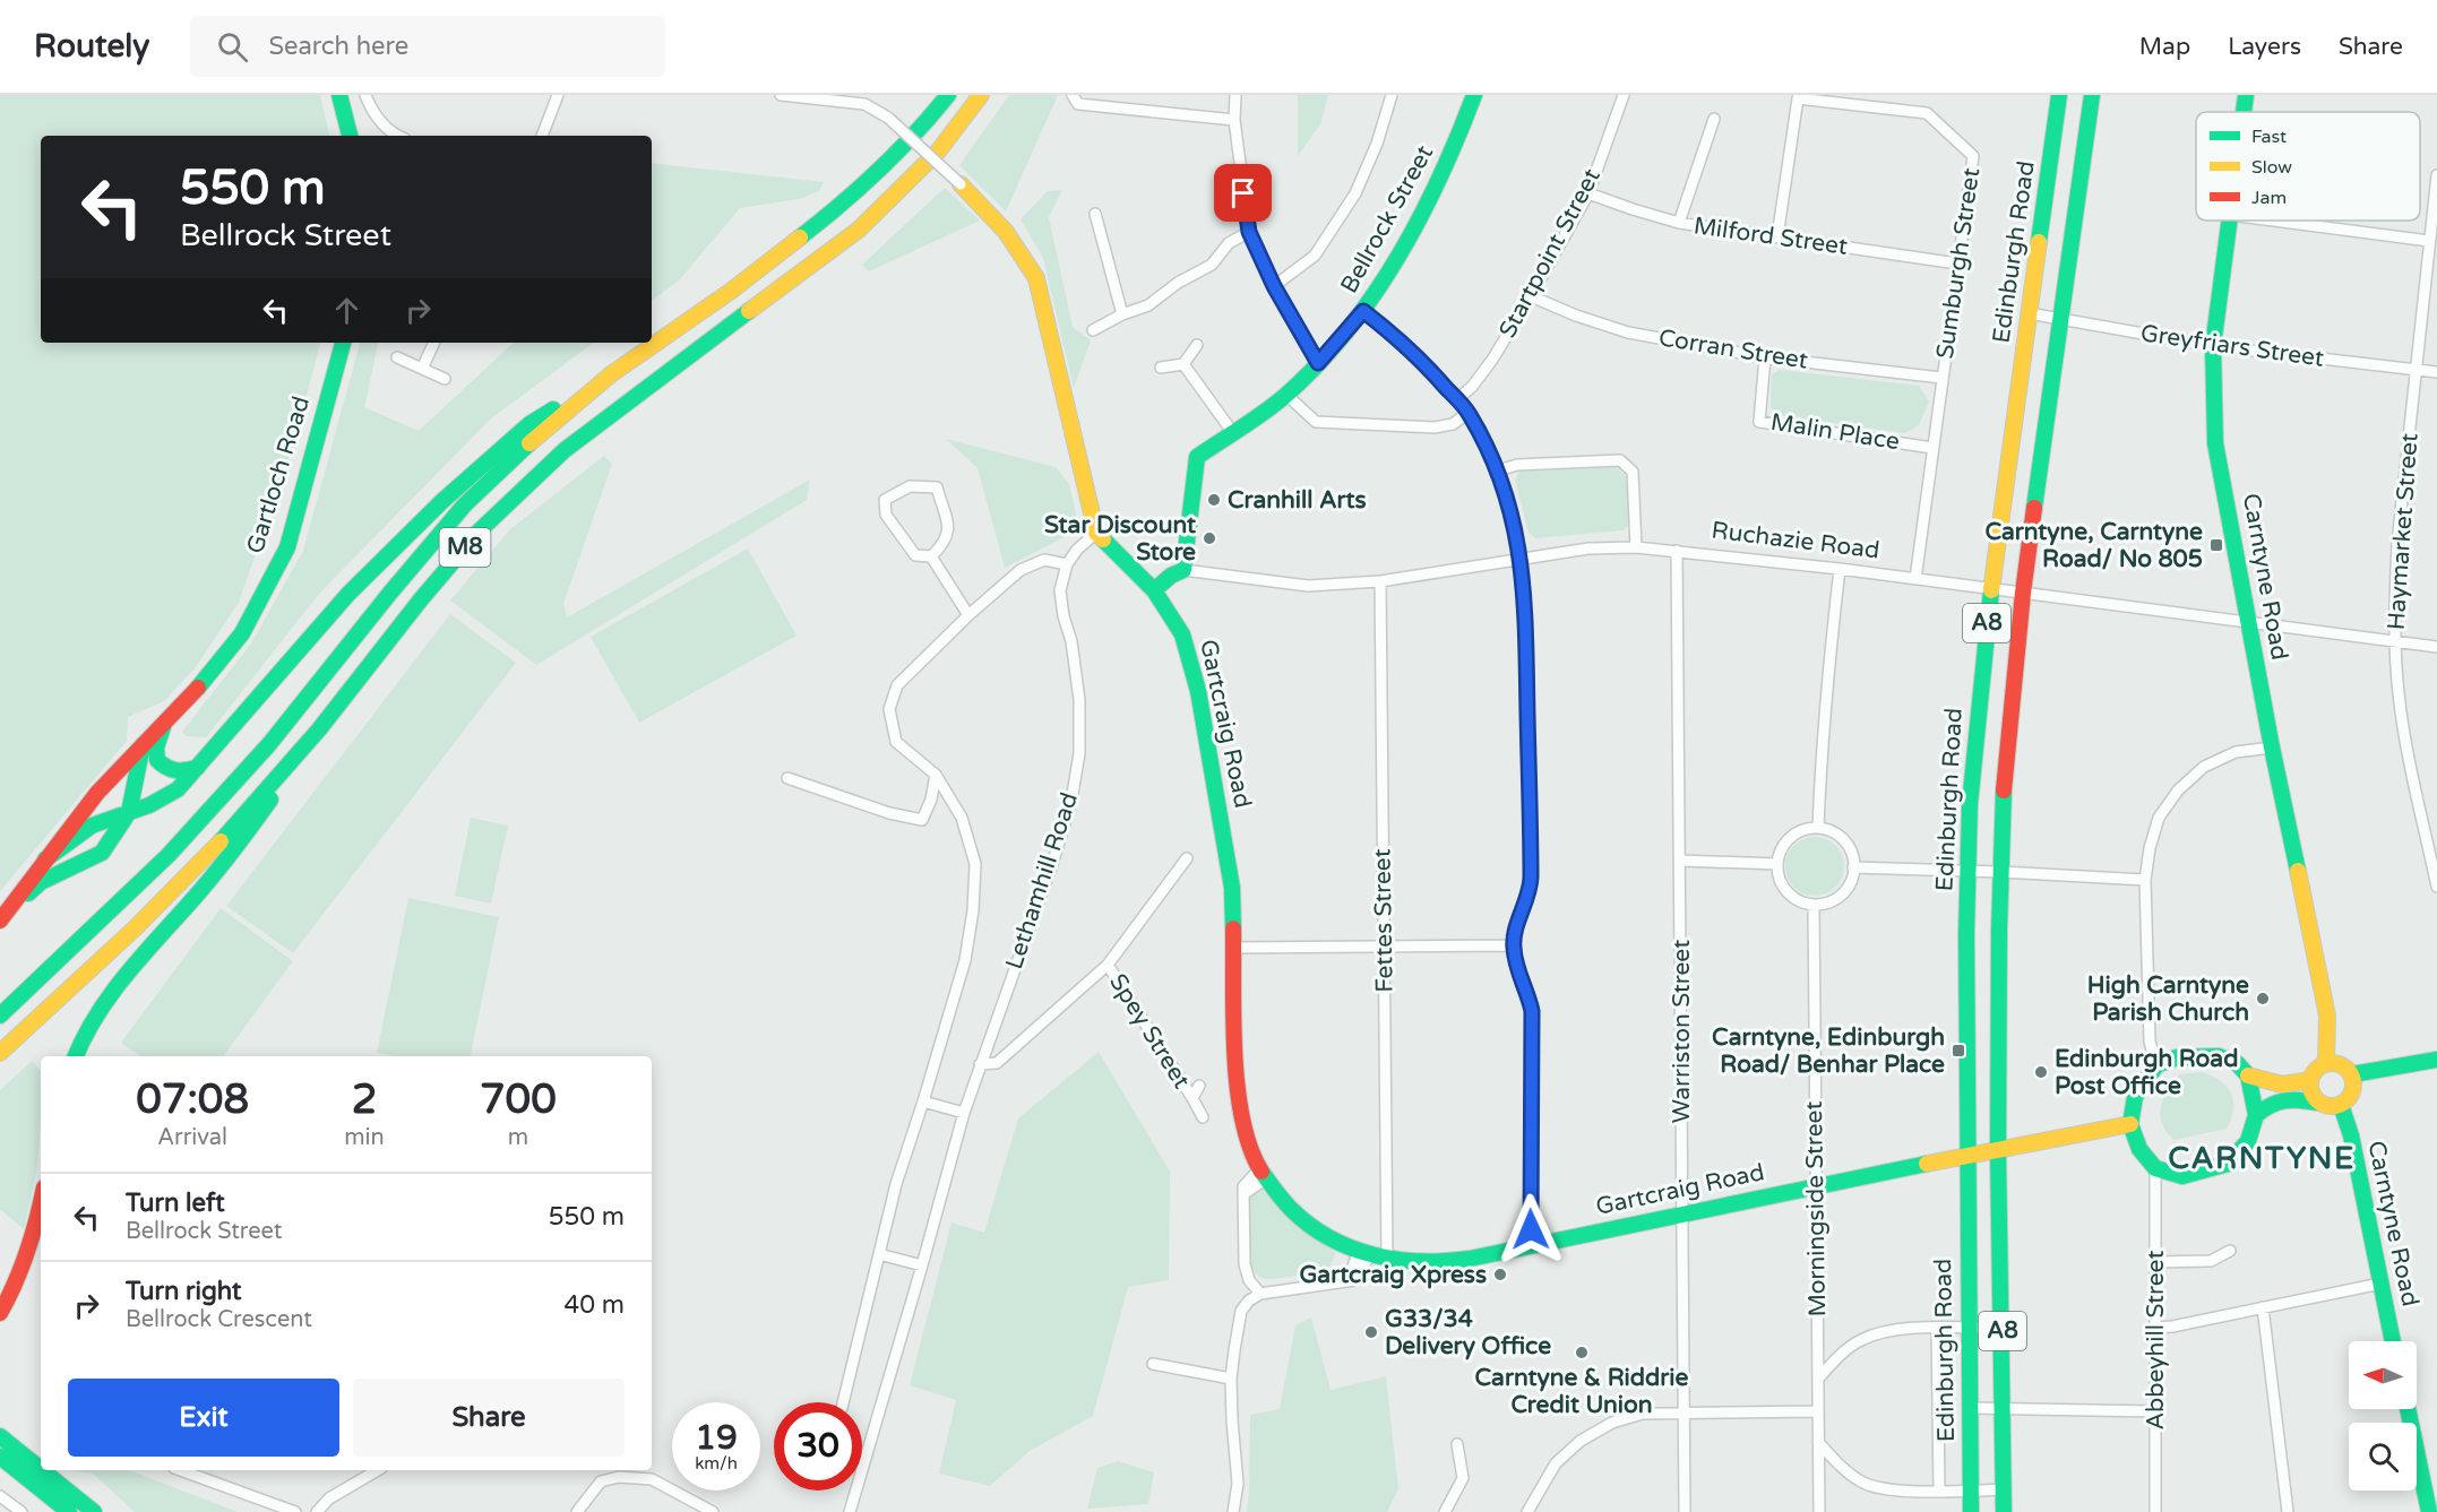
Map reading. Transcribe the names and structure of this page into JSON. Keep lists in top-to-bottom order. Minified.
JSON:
{"streets":{"main road":["Bellrock Street","Edinburgh Road","Gartloch Road","M8","Carntyne Road","A8","Gartcraig Road"],"street":["Milford Street","Startpoint Street","Sumburgh Street","Greyfriars Street","Corran Street","Malin Place","Haymarket Street","Ruchazie Road","Lethamhill Road","Fettes Street","Spey Street","Warriston Street","Morningside Street","Abbeyhill Street"]},"crossings":[["Bellrock Street","Ruchazie Road"],["Milford Street","Startpoint Street"],["Milford Street","Sumburgh Street"],["Edinburgh Road","Greyfriars Street"],["Edinburgh Road","Ruchazie Road"],["Edinburgh Road","Gartcraig Road"],["Startpoint Street","Corran Street"],["Sumburgh Street","Corran Street"],["Sumburgh Street","Malin Place"],["Sumburgh Street","Ruchazie Road"],["Greyfriars Street","Haymarket Street"],["Greyfriars Street","Carntyne Road"],["Greyfriars Street","A8"],["Corran Street","Malin Place"],["Haymarket Street","Ruchazie Road"],["Ruchazie Road","Carntyne Road"],["Ruchazie Road","A8"],["Ruchazie Road","Fettes Street"],["Ruchazie Road","Warriston Street"],["A8","Gartcraig Road"],["Gartcraig Road","Fettes Street"],["Gartcraig Road","Warriston Street"],["Gartcraig Road","Morningside Street"],["Gartcraig Road","Abbeyhill Street"],["Lethamhill Road","Spey Street"]],"districts":["CARNTYNE"],"places":{"other":["Cranhill Arts","Star Discount Store","High Carntyne Parish Church","Edinburgh Road Post Office","Gartcraig Xpress","G33/34 Delivery Office","Carntyne & Riddrie Credit Union"],"transit":["Carntyne, Carntyne Road/ No 805","Carntyne, Edinburgh Road/ Benhar Place"]},"legend":["Fast","Slow","Jam"],"north":"left","page":{"header":"Routely","search":"Search here","nav":["Map","Layers","Share"],"turn":["550 m","Bellrock Street"],"eta":["07:08","Arrival","2","min","700","m"],"list":[{"name":"Turn left","note":"Bellrock Street","value":"550 m"},{"name":"Turn right","note":"Bellrock Crescent","value":"40 m"}],"buttons":["Exit","Share"],"speed":"19 km/h","limit":"30"}}
